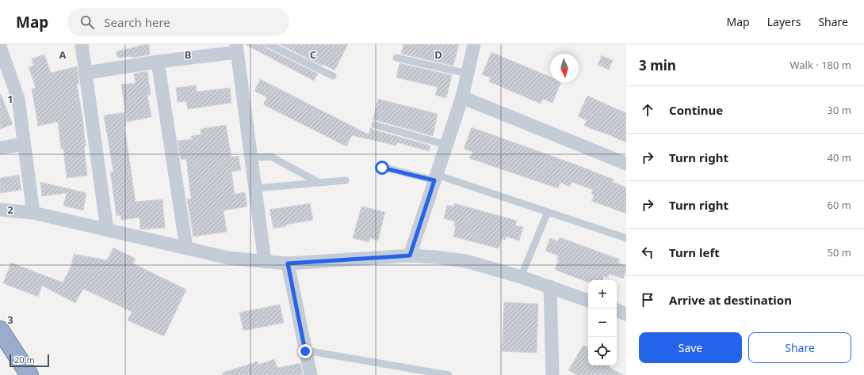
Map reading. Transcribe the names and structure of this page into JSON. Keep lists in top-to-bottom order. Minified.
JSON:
{"scale_bar":"20 m","north":"bottom","page":{"header":"Map","search":"Search here","nav":["Map","Layers","Share"],"heading":["3 min","Walk · 180 m"],"list":[["Continue","30 m"],["Turn right","40 m"],["Turn right","60 m"],["Turn left","50 m"],"Arrive at destination"],"map_buttons":["+","−"],"buttons":["Save","Share"],"scale":"20 m"},"grid":{"columns":["A","B","C","D"],"rows":["1","2","3"]}}
